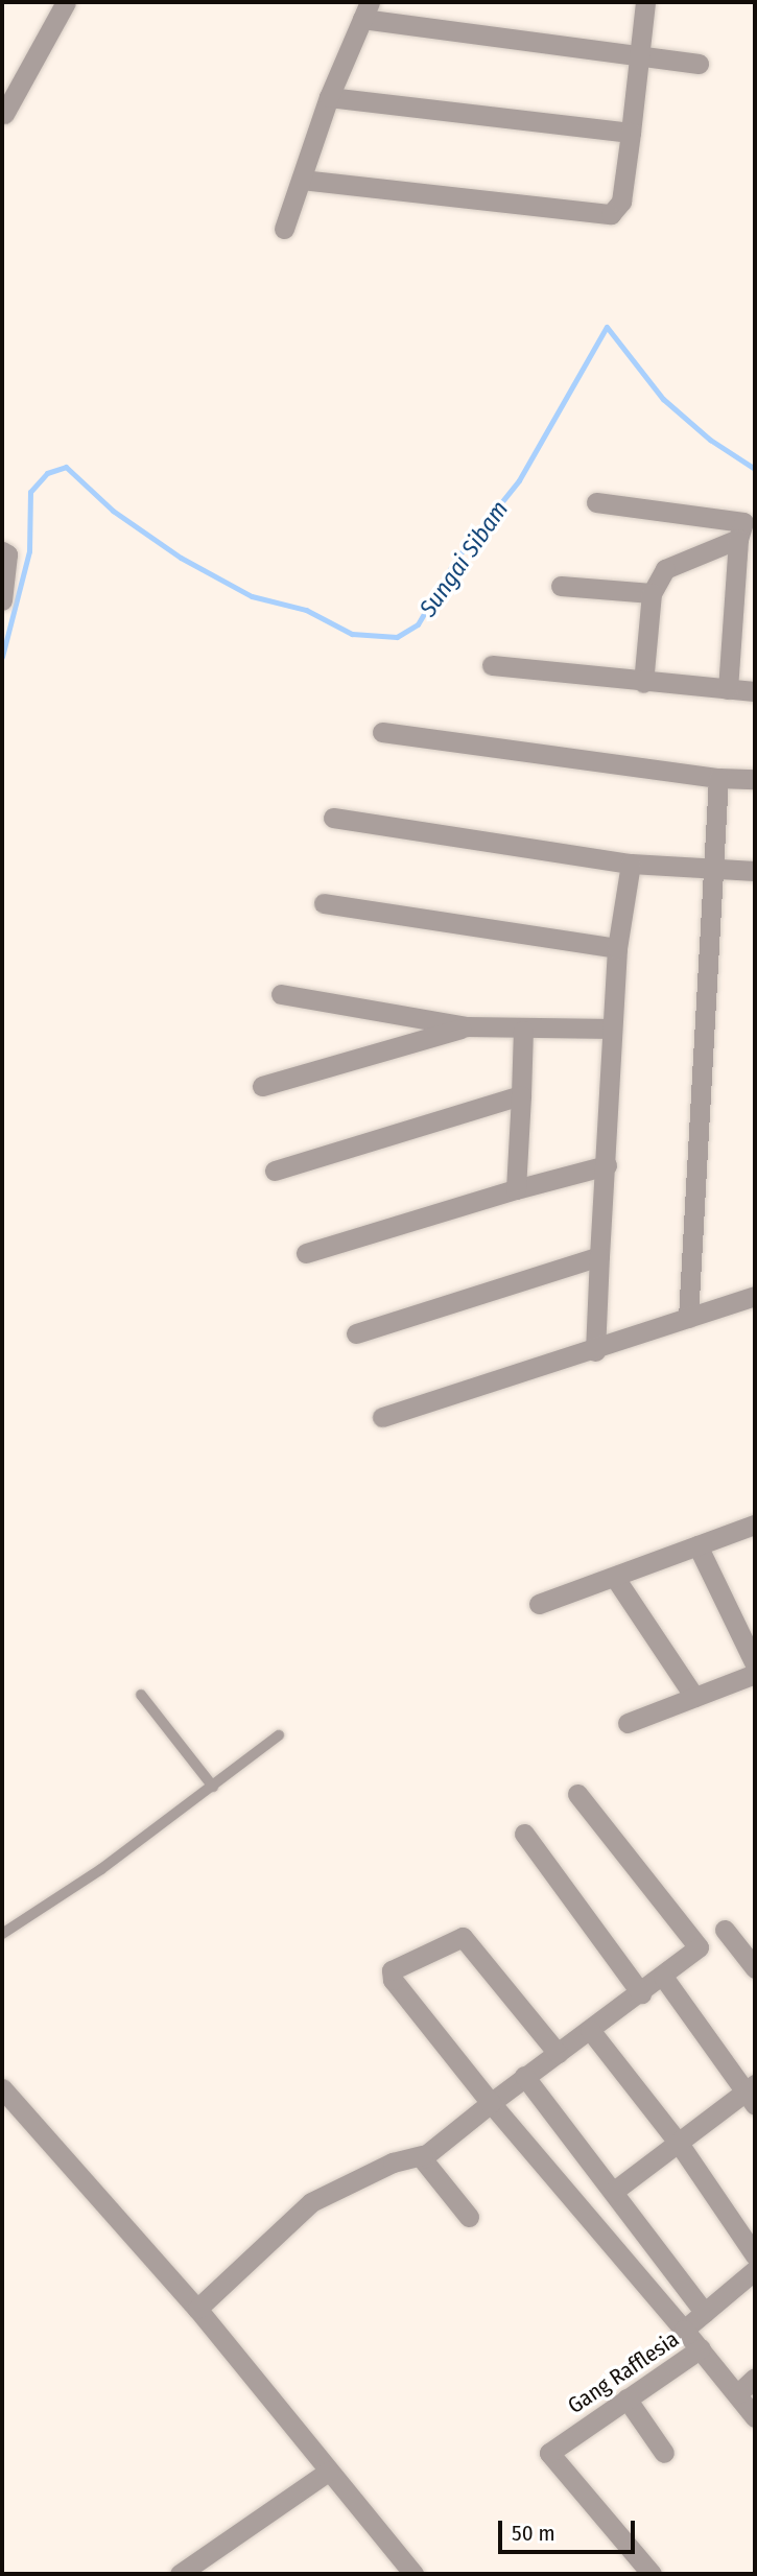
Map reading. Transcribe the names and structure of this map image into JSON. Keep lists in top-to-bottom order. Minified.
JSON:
{"streets":{"street":["Gang Rafflesia"]},"water":["Sungai Sibam"],"scale_bar":"50 m"}
